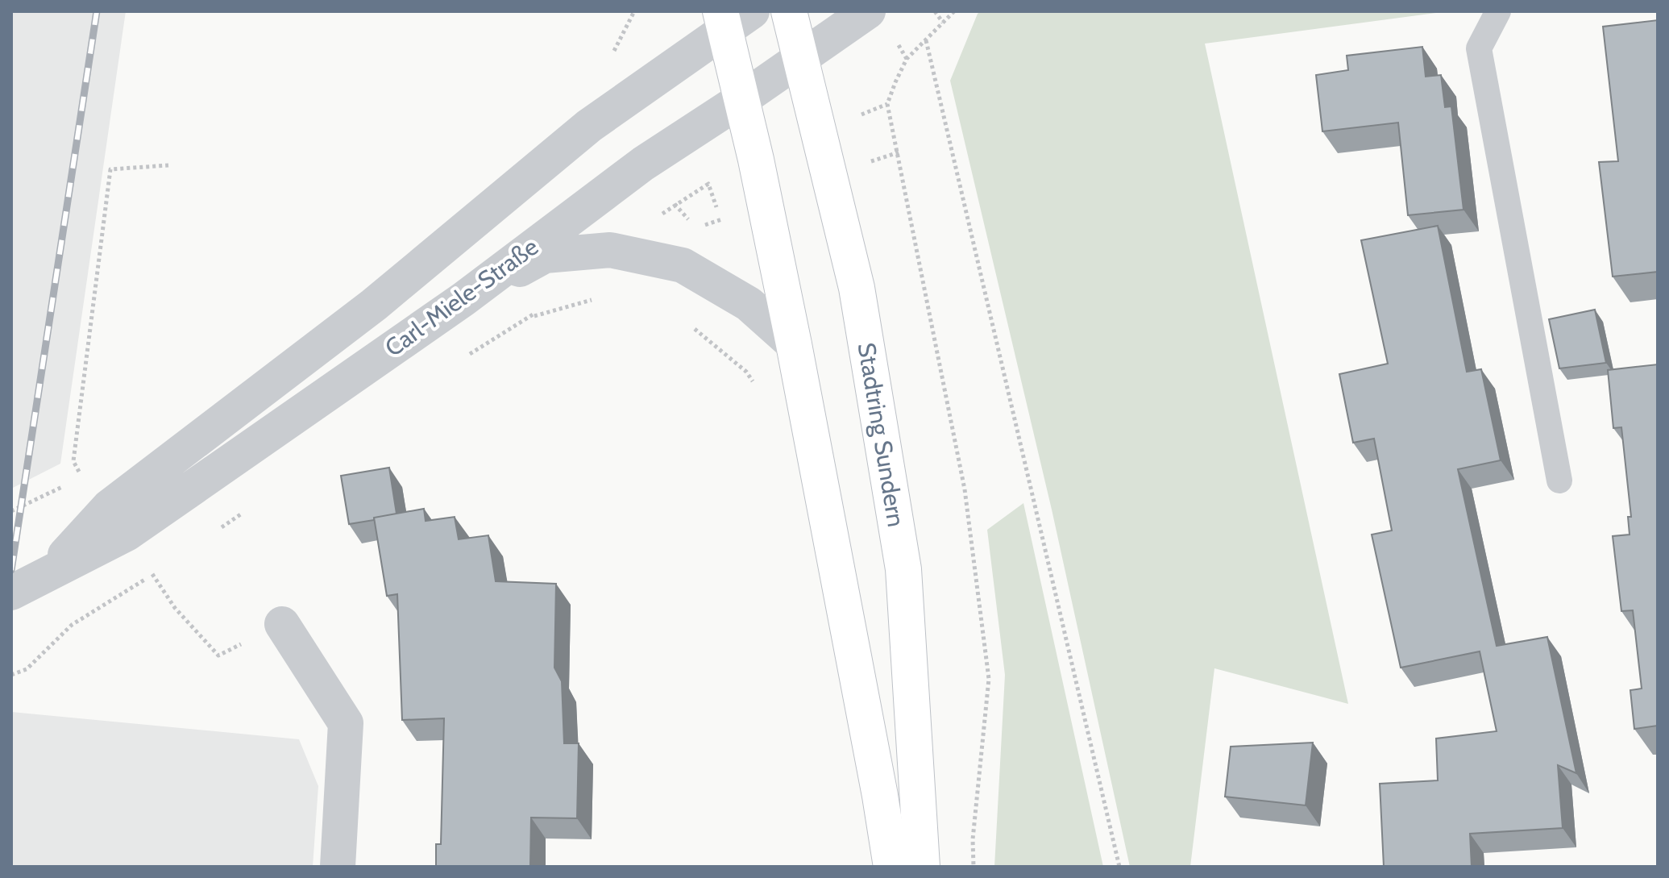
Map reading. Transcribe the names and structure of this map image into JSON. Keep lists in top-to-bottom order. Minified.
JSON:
{"streets":{"main road":["Stadtring Sundern"],"street":["Carl-Miele-Straße"]},"crossings":[["Carl-Miele-Straße","Stadtring Sundern"]]}
